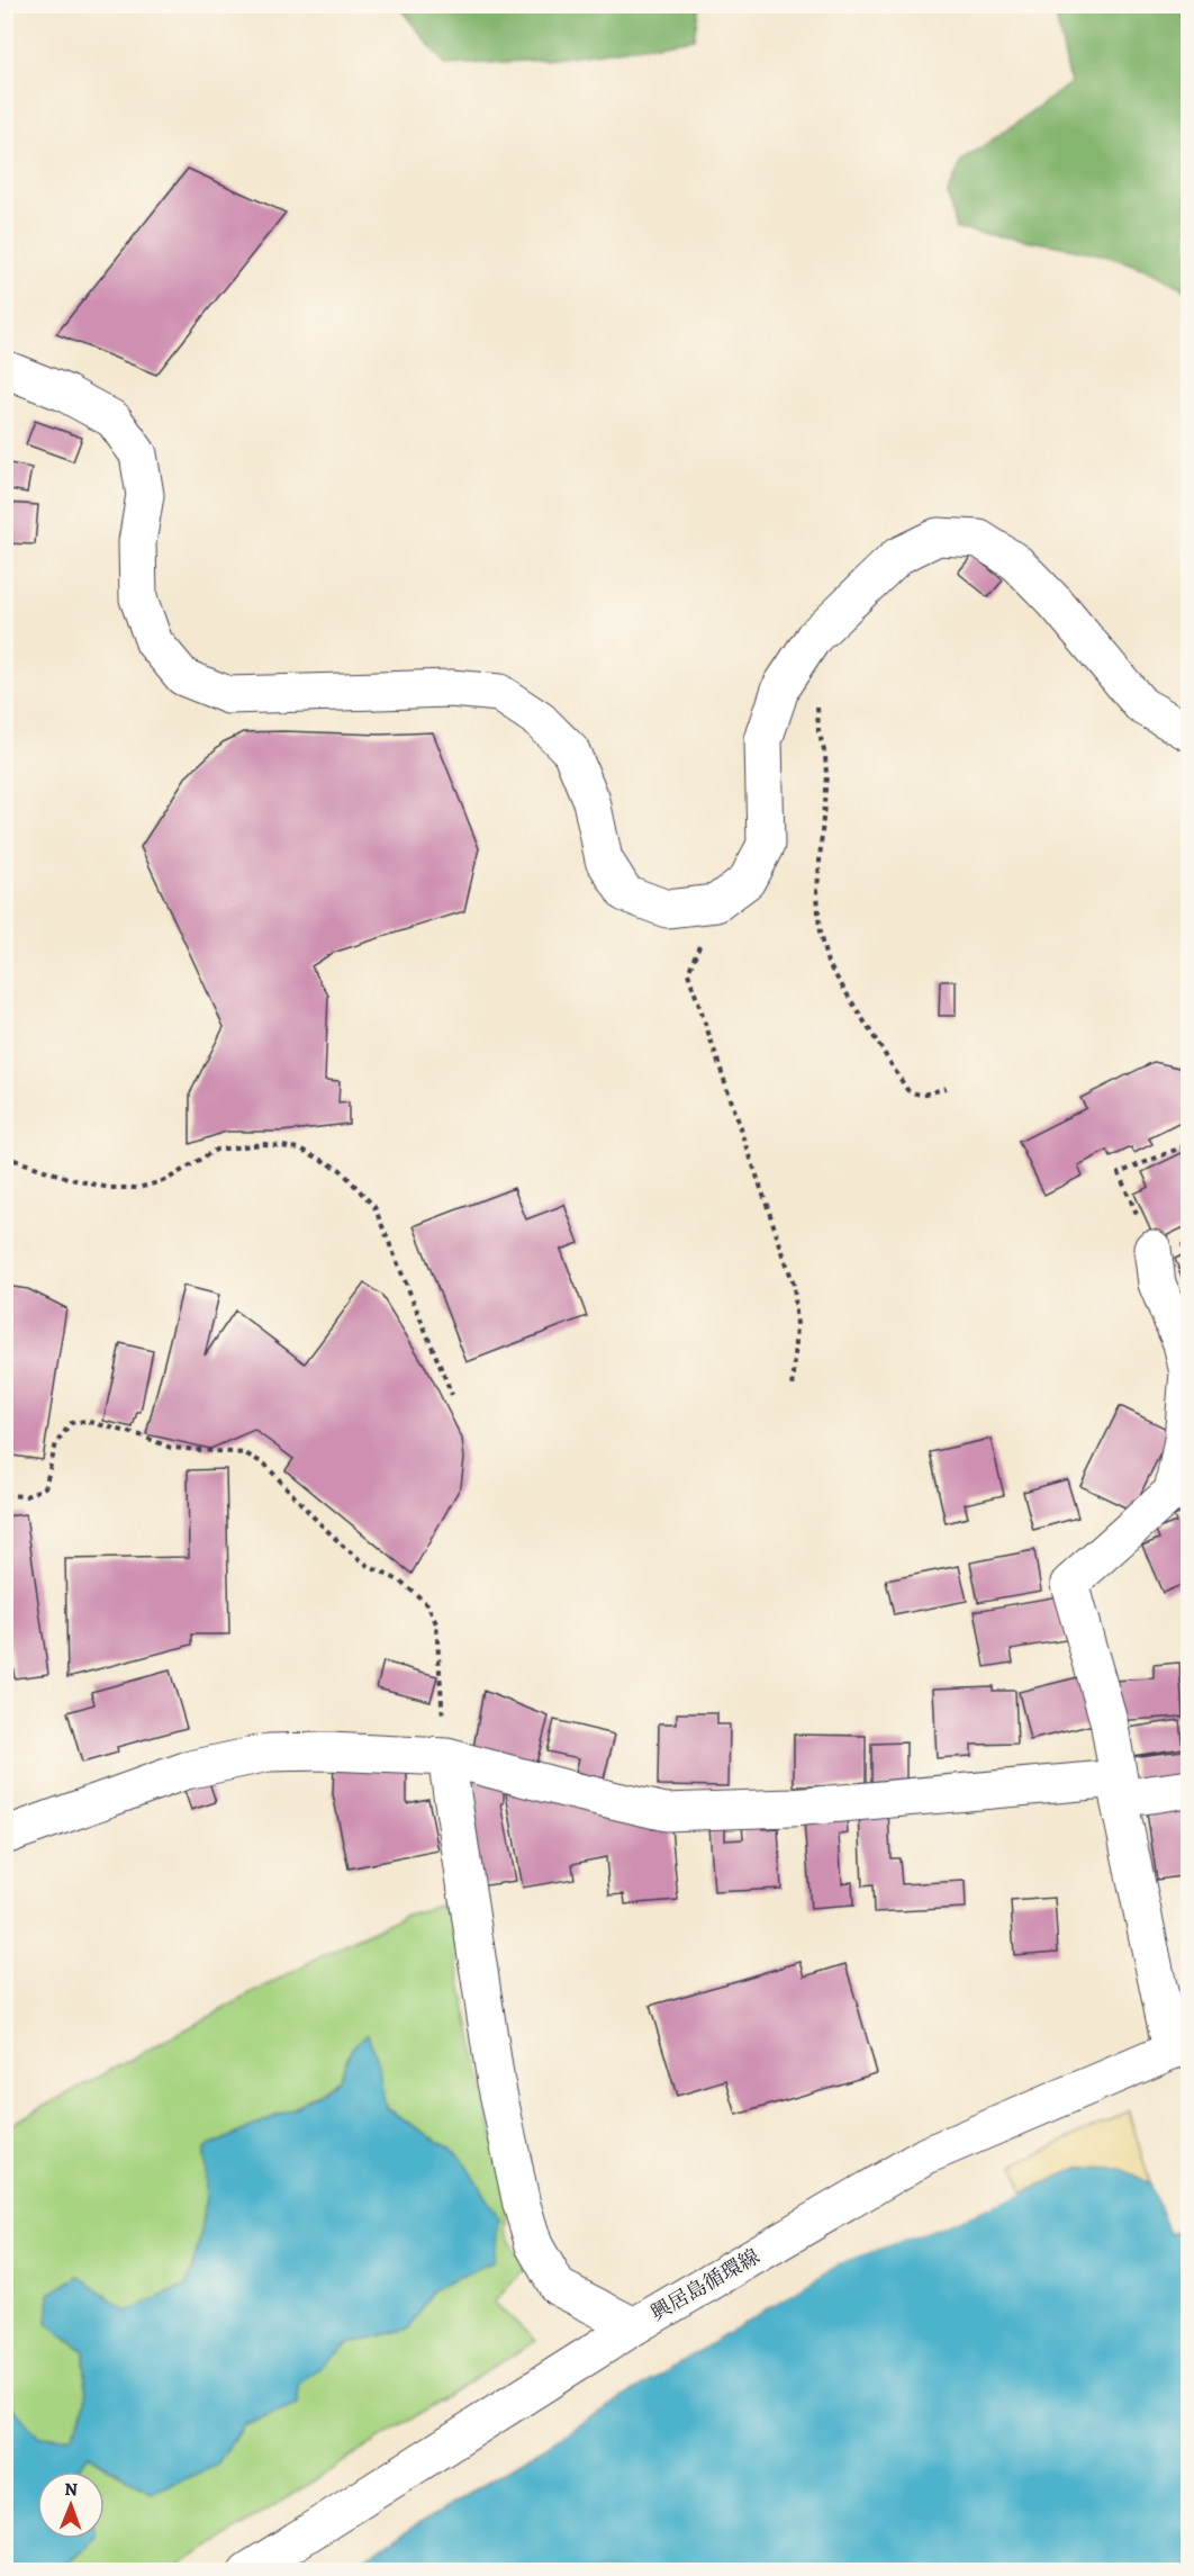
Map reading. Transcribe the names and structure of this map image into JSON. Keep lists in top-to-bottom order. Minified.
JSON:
{"streets":{"street":["興居島循環線"]},"north":"top"}
